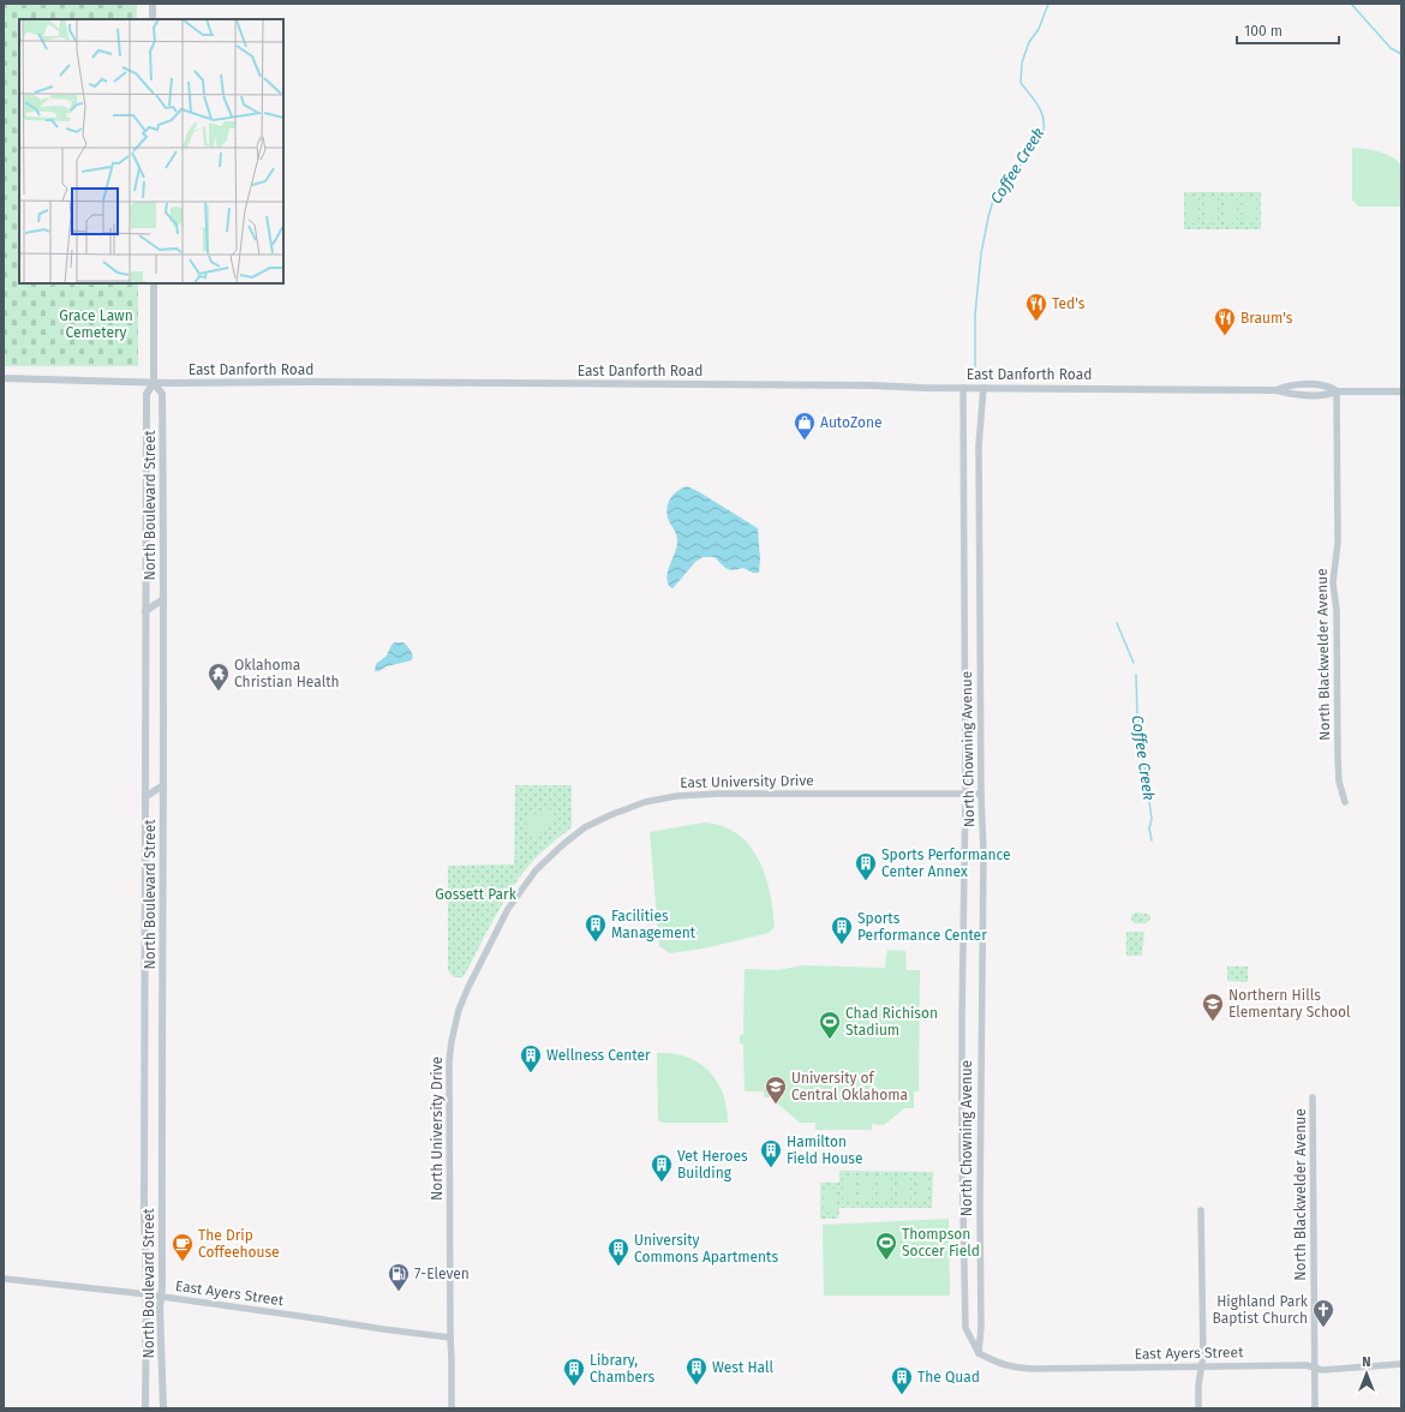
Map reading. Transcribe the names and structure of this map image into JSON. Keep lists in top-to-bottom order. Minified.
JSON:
{"streets":{"main road":["East Danforth Road","North Boulevard Street"],"street":["North Blackwelder Avenue","North Chowning Avenue","East University Drive","North University Drive","East Ayers Street"]},"crossings":[["East Danforth Road","North Boulevard Street"],["East Danforth Road","North Blackwelder Avenue"],["East Danforth Road","North Chowning Avenue"],["North Boulevard Street","East Ayers Street"],["North Blackwelder Avenue","East Ayers Street"],["North Chowning Avenue","East University Drive"],["North Chowning Avenue","East Ayers Street"],["East University Drive","North University Drive"],["North University Drive","East Ayers Street"]],"water":["Coffee Creek"],"parks":["Grace Lawn Cemetery","Gossett Park"],"places":{"restaurant":["Ted's","Braum's"],"shop":["AutoZone"],"temple":["Oklahoma Christian Health"],"building":["Sports Performance Center Annex","Facilities Management","Sports Performance Center","Wellness Center","Hamilton Field House","Vet Heroes Building","University Commons Apartments","West Hall","Library, Chambers","The Quad"],"school or university":["Northern Hills Elementary School","University of Central Oklahoma"],"sports":["Chad Richison Stadium","Thompson Soccer Field"],"cafe":["The Drip Coffeehouse"],"fuel station":["7-Eleven"],"church":["Highland Park Baptist Church"]},"scale_bar":"100 m","north":"top"}
